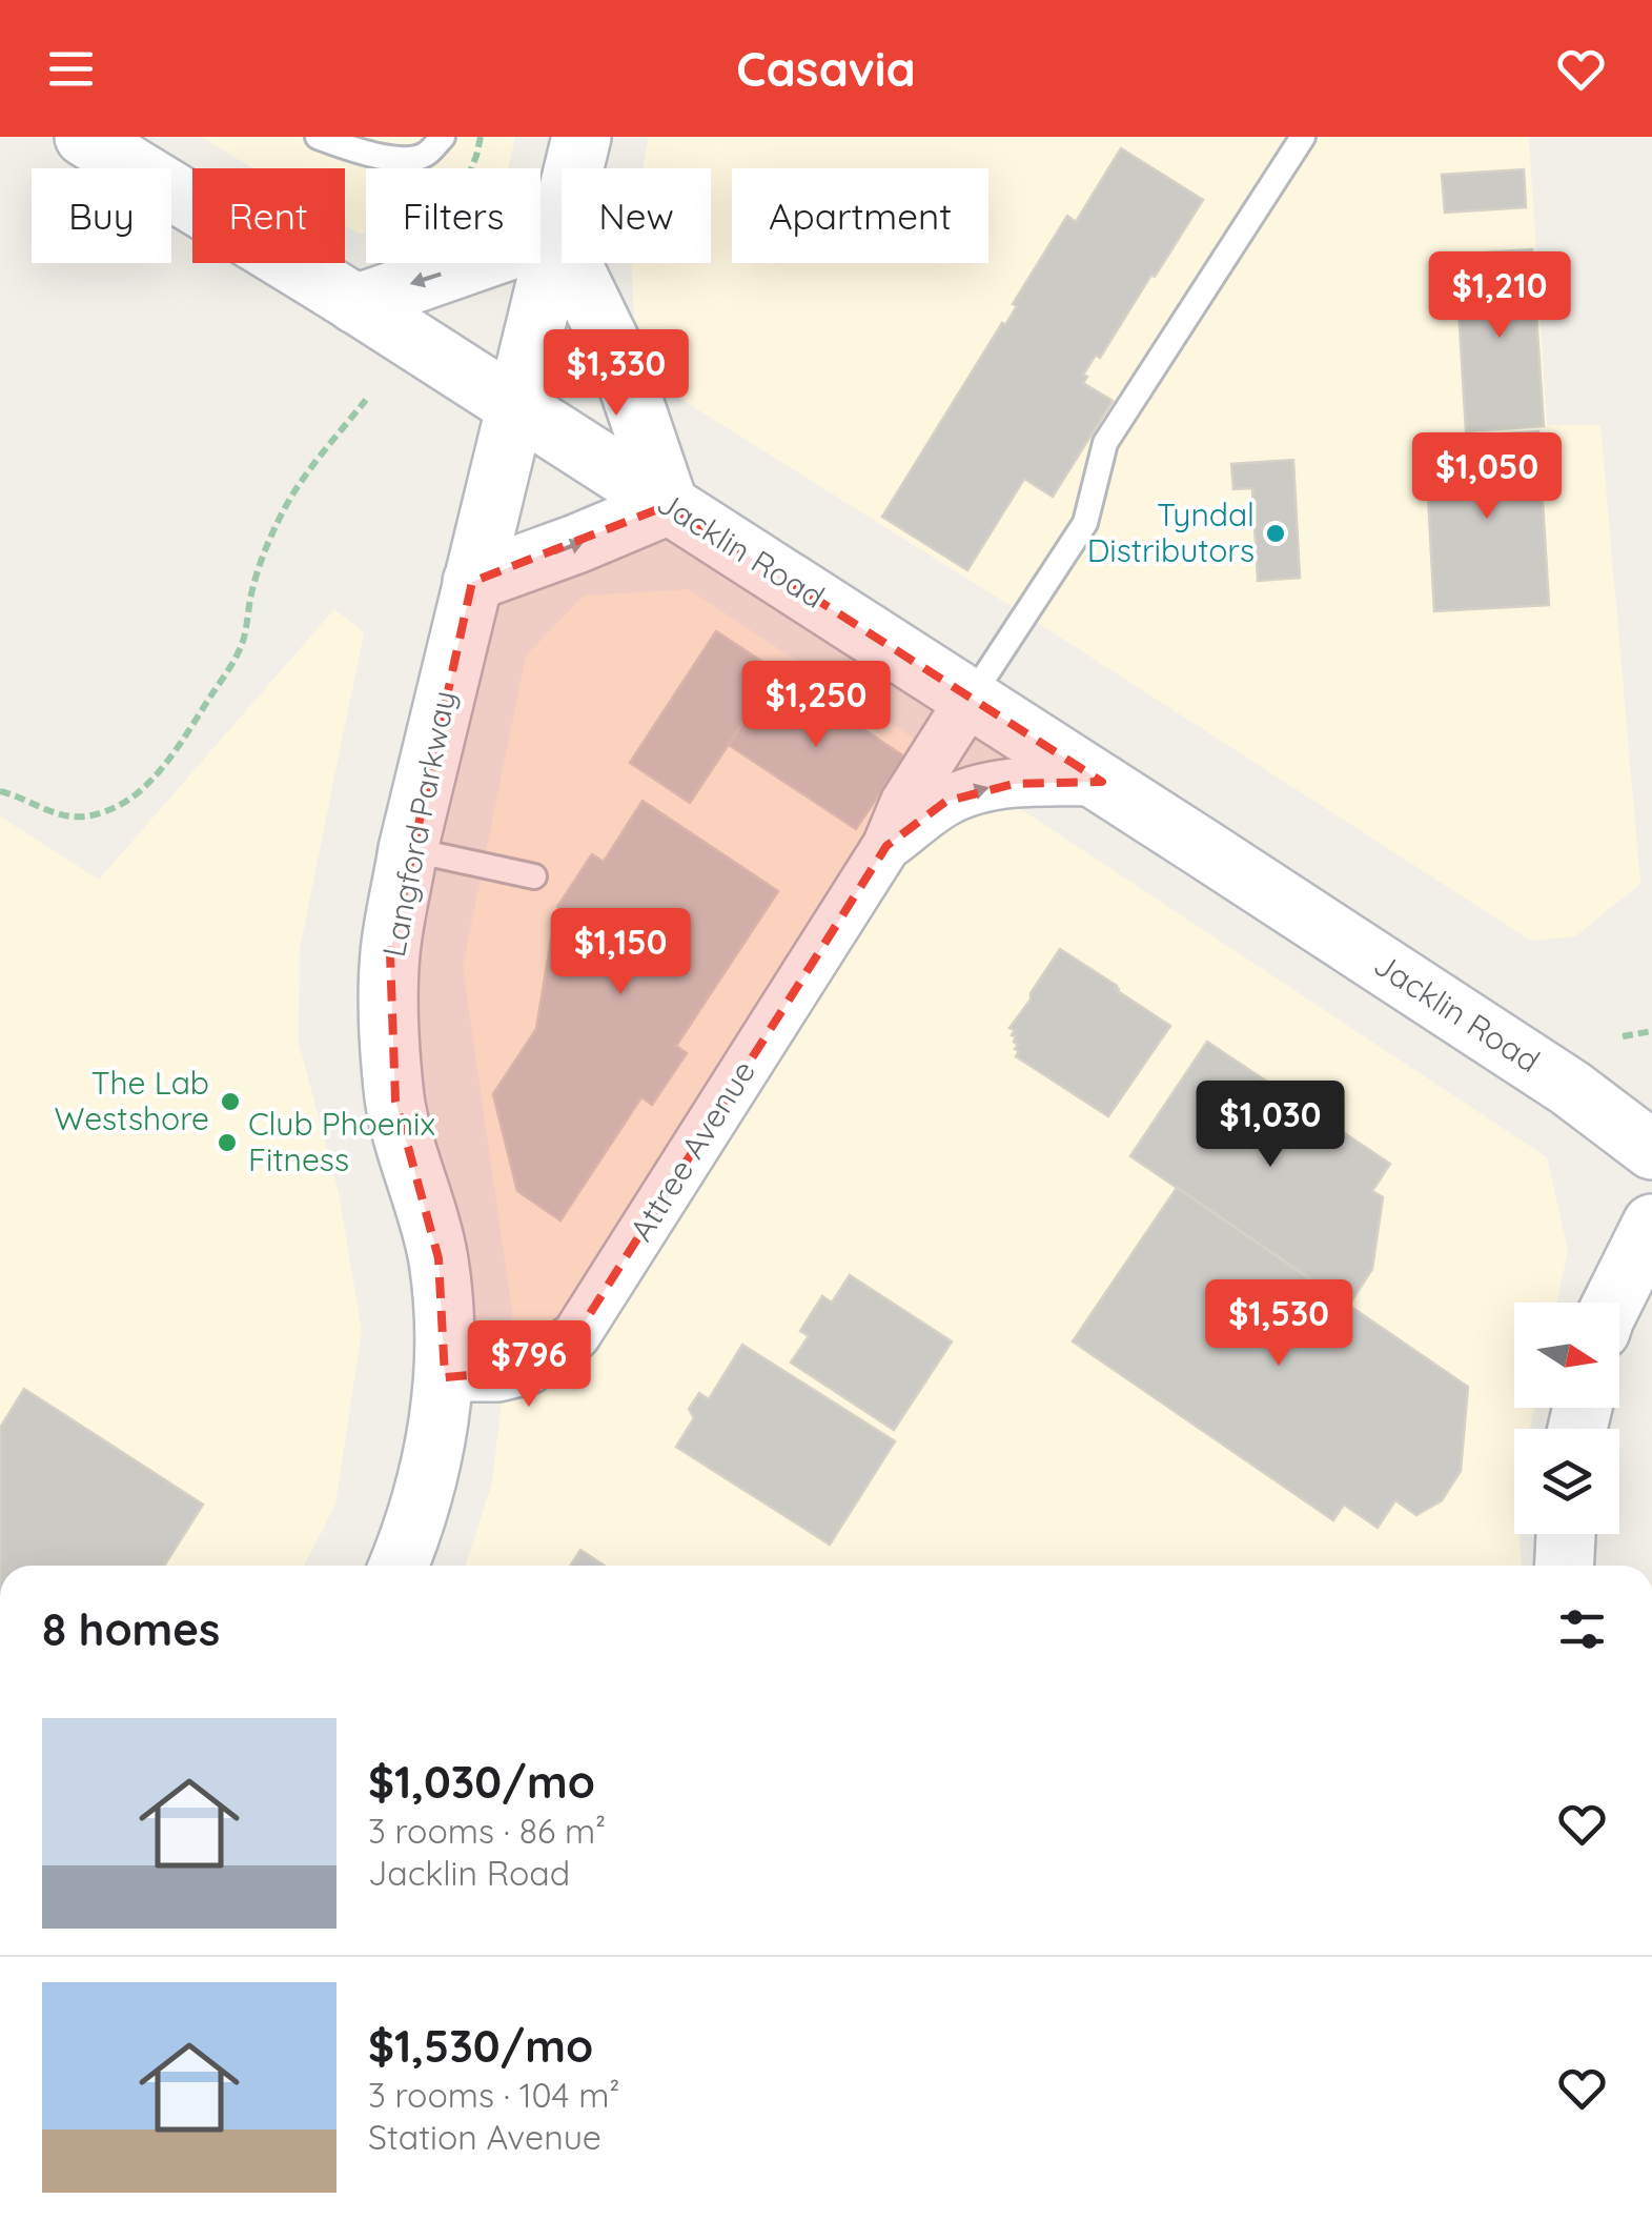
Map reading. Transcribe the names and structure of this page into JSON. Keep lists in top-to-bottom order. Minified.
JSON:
{"streets":{"main road":["Jacklin Road","Langford Parkway"],"street":["Attree Avenue"]},"crossings":[["Jacklin Road","Langford Parkway"],["Jacklin Road","Attree Avenue"],["Langford Parkway","Attree Avenue"]],"places":["Tyndal Distributors","The Lab Westshore","Club Phoenix Fitness"],"north":"right","page":{"header":"Casavia","chip":["Buy","Rent","Filters","New","Apartment"],"price":["$1,210","$1,330","$1,050","$1,250","$1,150","$1,030","$1,530","$796"],"heading":"8 homes","list":[{"name":"$1,030/mo","note":"3 rooms · 86 m² · Jacklin Road"},{"name":"$1,530/mo","note":"3 rooms · 104 m² · Station Avenue"}]}}
